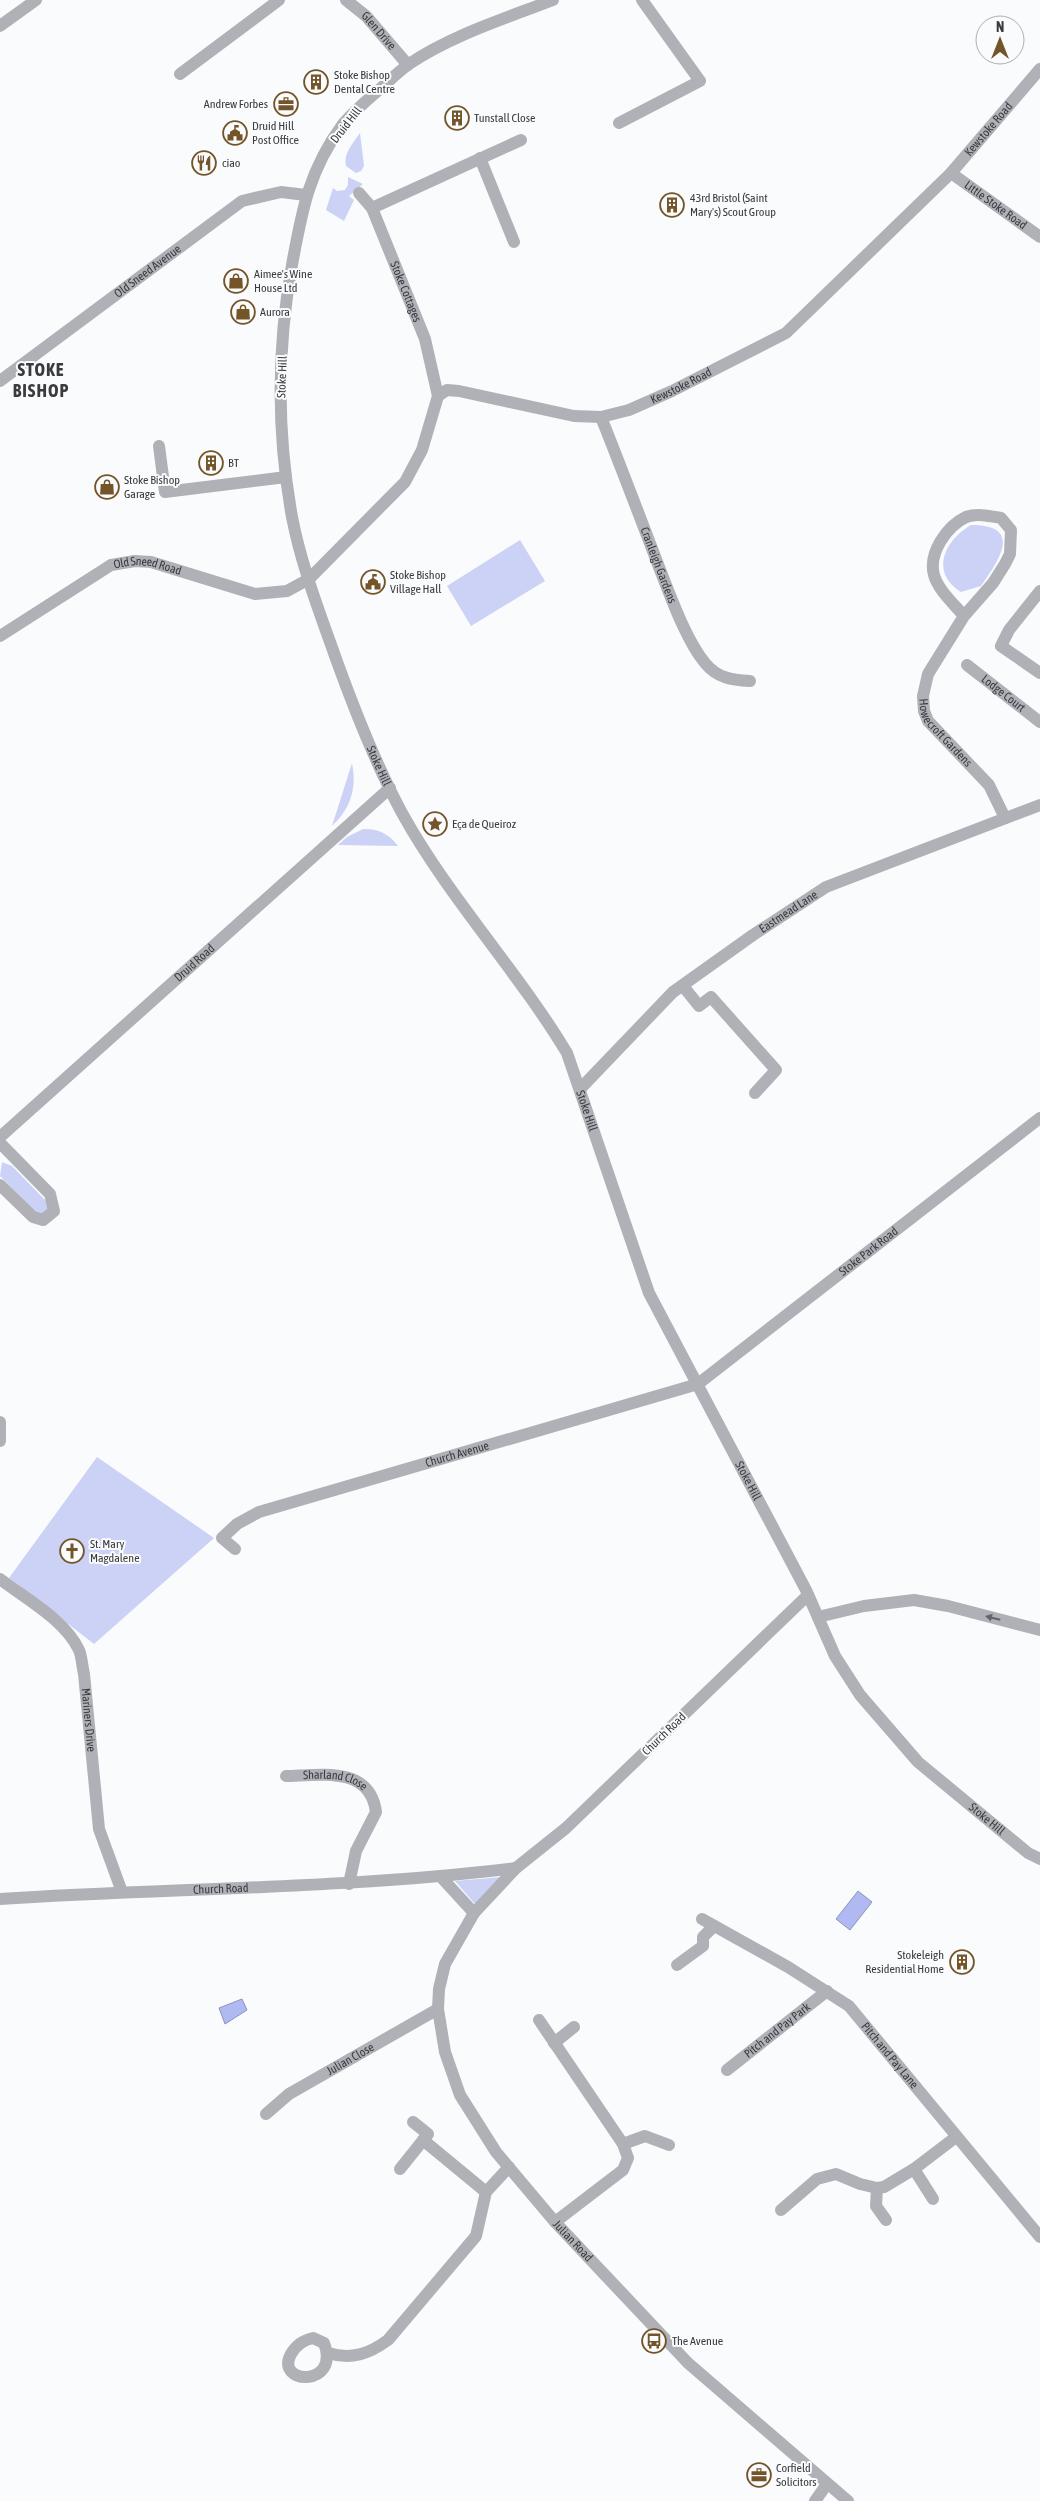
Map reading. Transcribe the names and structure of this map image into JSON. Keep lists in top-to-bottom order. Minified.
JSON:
{"streets":{"street":["Glen Drive","Druid Hill","Kewstoke Road","Little Stoke Road","Old Sneed Avenue","Stoke Cottages","Stoke Hill","Cranleigh Gardens","Old Sneed Road","Lodge Court","Howecroft Gardens","Eastmead Lane","Druid Road","Stoke Park Road","Church Avenue","Mariners Drive","Church Road","Sharland Close","Pitch and Pay Park","Pitch and Pay Lane","Julian Close","Julian Road"]},"crossings":[["Glen Drive","Druid Hill"],["Druid Hill","Old Sneed Avenue"],["Druid Hill","Stoke Hill"],["Kewstoke Road","Little Stoke Road"],["Kewstoke Road","Stoke Cottages"],["Kewstoke Road","Cranleigh Gardens"],["Stoke Hill","Old Sneed Road"],["Stoke Hill","Eastmead Lane"],["Stoke Hill","Druid Road"],["Stoke Hill","Stoke Park Road"],["Stoke Hill","Church Avenue"],["Stoke Hill","Church Road"],["Howecroft Gardens","Eastmead Lane"],["Stoke Park Road","Church Avenue"],["Mariners Drive","Church Road"],["Church Road","Sharland Close"],["Church Road","Julian Road"],["Pitch and Pay Park","Pitch and Pay Lane"],["Julian Close","Julian Road"]],"districts":["STOKE BISHOP"],"places":{"building":["Stoke Bishop Dental Centre","Tunstall Close","43rd Bristol (Saint Mary's) Scout Group","BT","Stokeleigh Residential Home"],"office":["Andrew Forbes","Corfield Solicitors"],"public building":["Druid Hill Post Office","Stoke Bishop Village Hall"],"restaurant":["ciao"],"shop":["Aimee's Wine House Ltd","Aurora","Stoke Bishop Garage"],"place":["Eça de Queiroz"],"church":["St. Mary Magdalene"],"bus stop":["The Avenue"]},"north":"top"}
